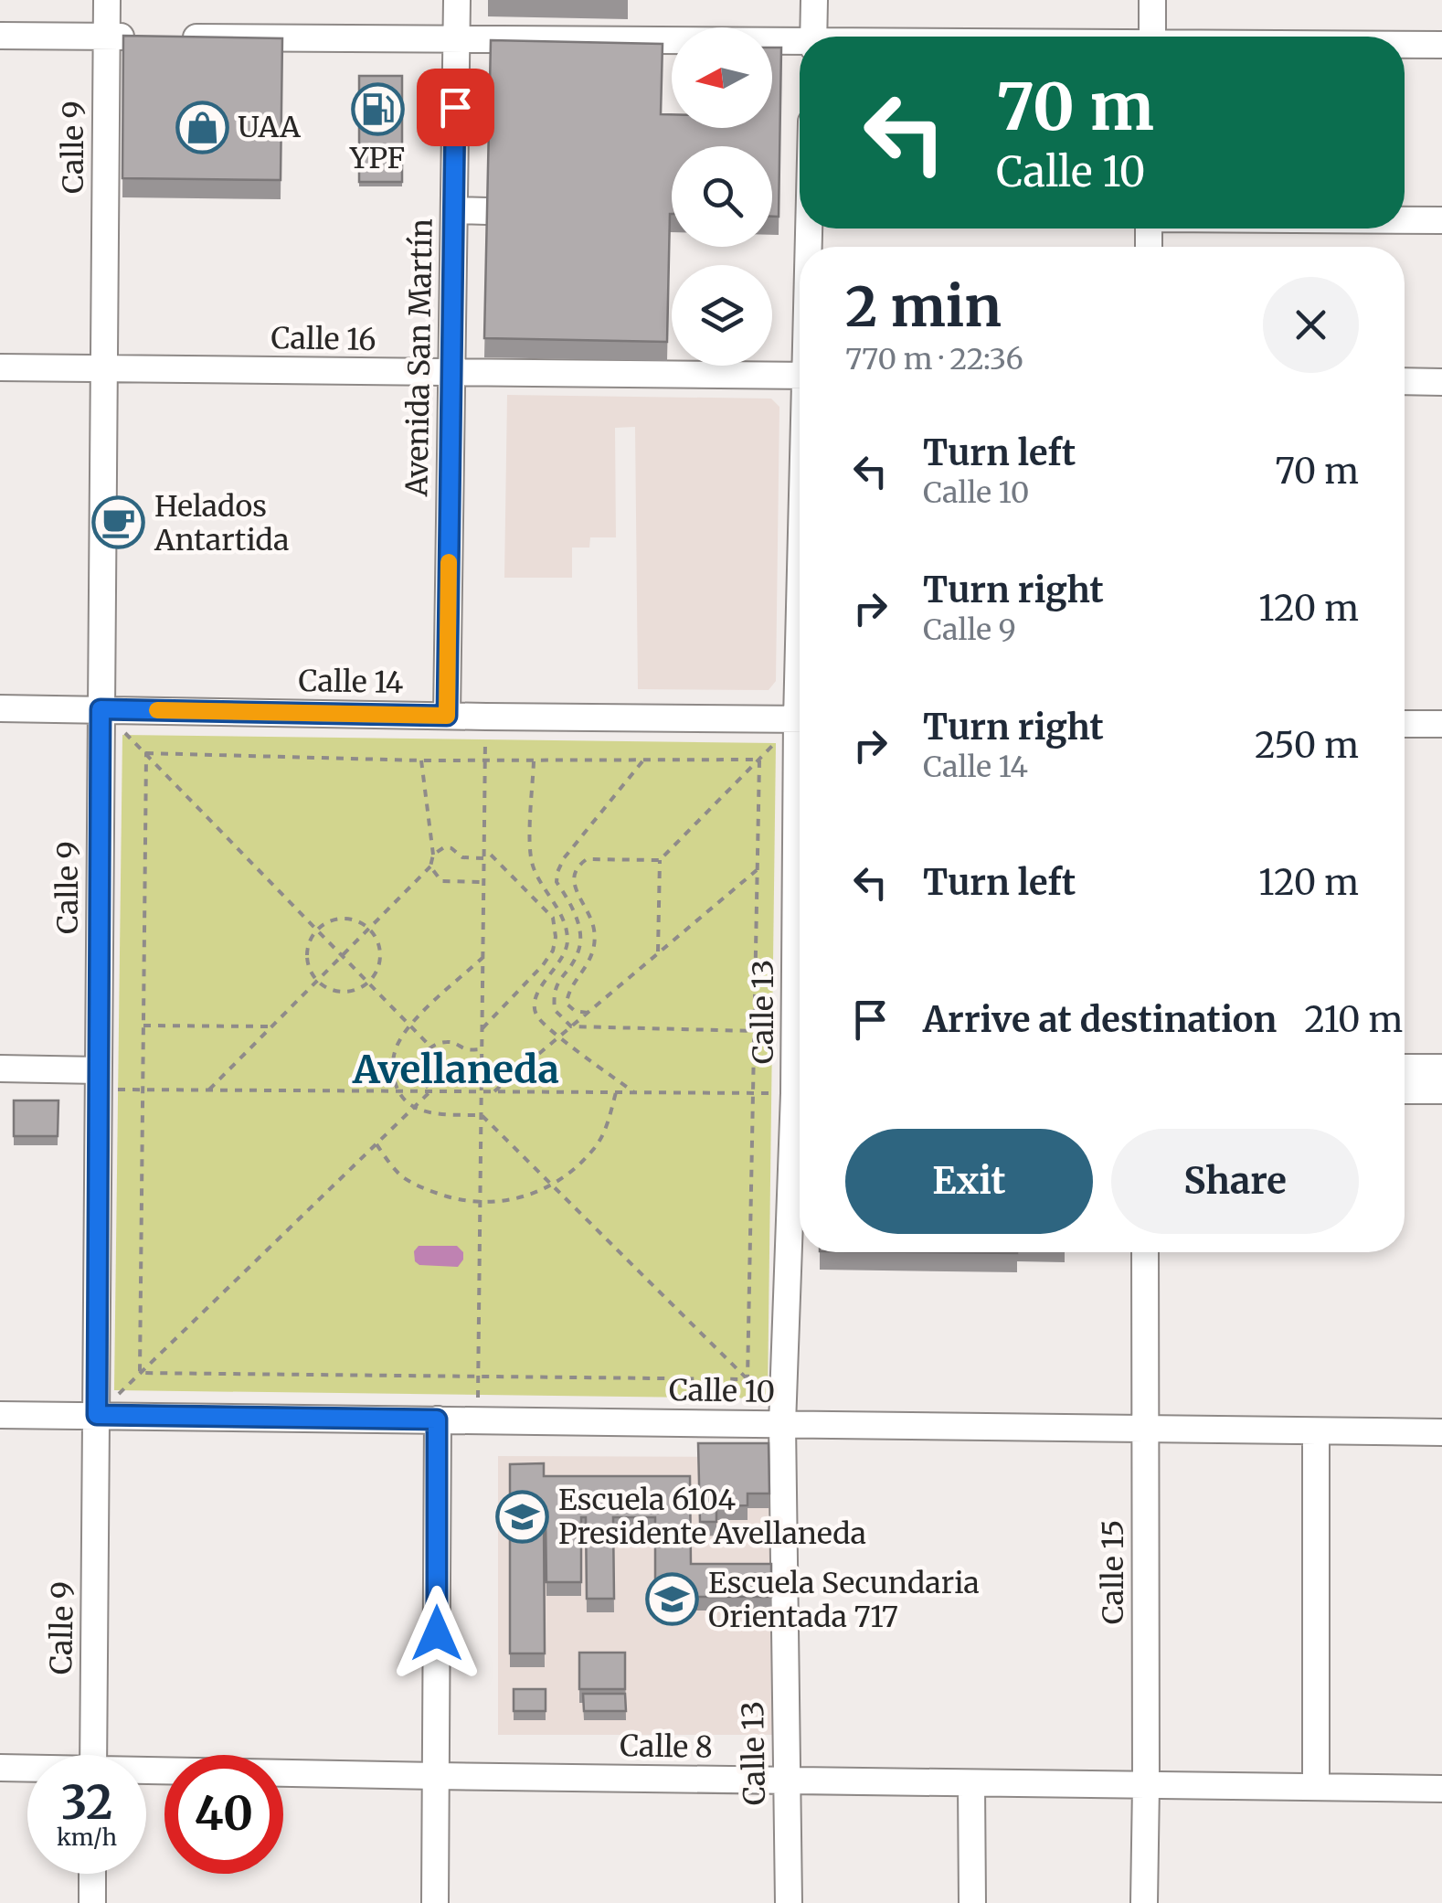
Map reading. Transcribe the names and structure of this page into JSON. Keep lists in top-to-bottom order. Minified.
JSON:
{"streets":{"street":["Calle 9","Calle 16","Avenida San Martín","Calle 14","Calle 13","Calle 10","Calle 15","Calle 8"]},"crossings":[["Calle 9","Calle 16"],["Calle 9","Calle 14"],["Calle 9","Calle 10"],["Calle 16","Avenida San Martín"],["Avenida San Martín","Calle 14"],["Calle 13","Calle 10"],["Calle 13","Calle 8"],["Calle 10","Calle 15"],["Calle 15","Calle 8"]],"districts":["Avellaneda"],"places":{"fuel station":["YPF"],"shop":["UAA"],"cafe":["Helados Antartida"],"school or university":["Escuela 6104 Presidente Avellaneda","Escuela Secundaria Orientada 717"]},"north":"left","page":{"turn":["70 m","Calle 10"],"heading":["2 min","770 m · 22:36"],"list":[{"name":"Turn left","note":"Calle 10","value":"70 m"},{"name":"Turn right","note":"Calle 9","value":"120 m"},{"name":"Turn right","note":"Calle 14","value":"250 m"},{"name":"Turn left","value":"120 m"},{"name":"Arrive at destination","value":"210 m"}],"buttons":["Exit","Share"],"speed":"32 km/h","limit":"40"}}
